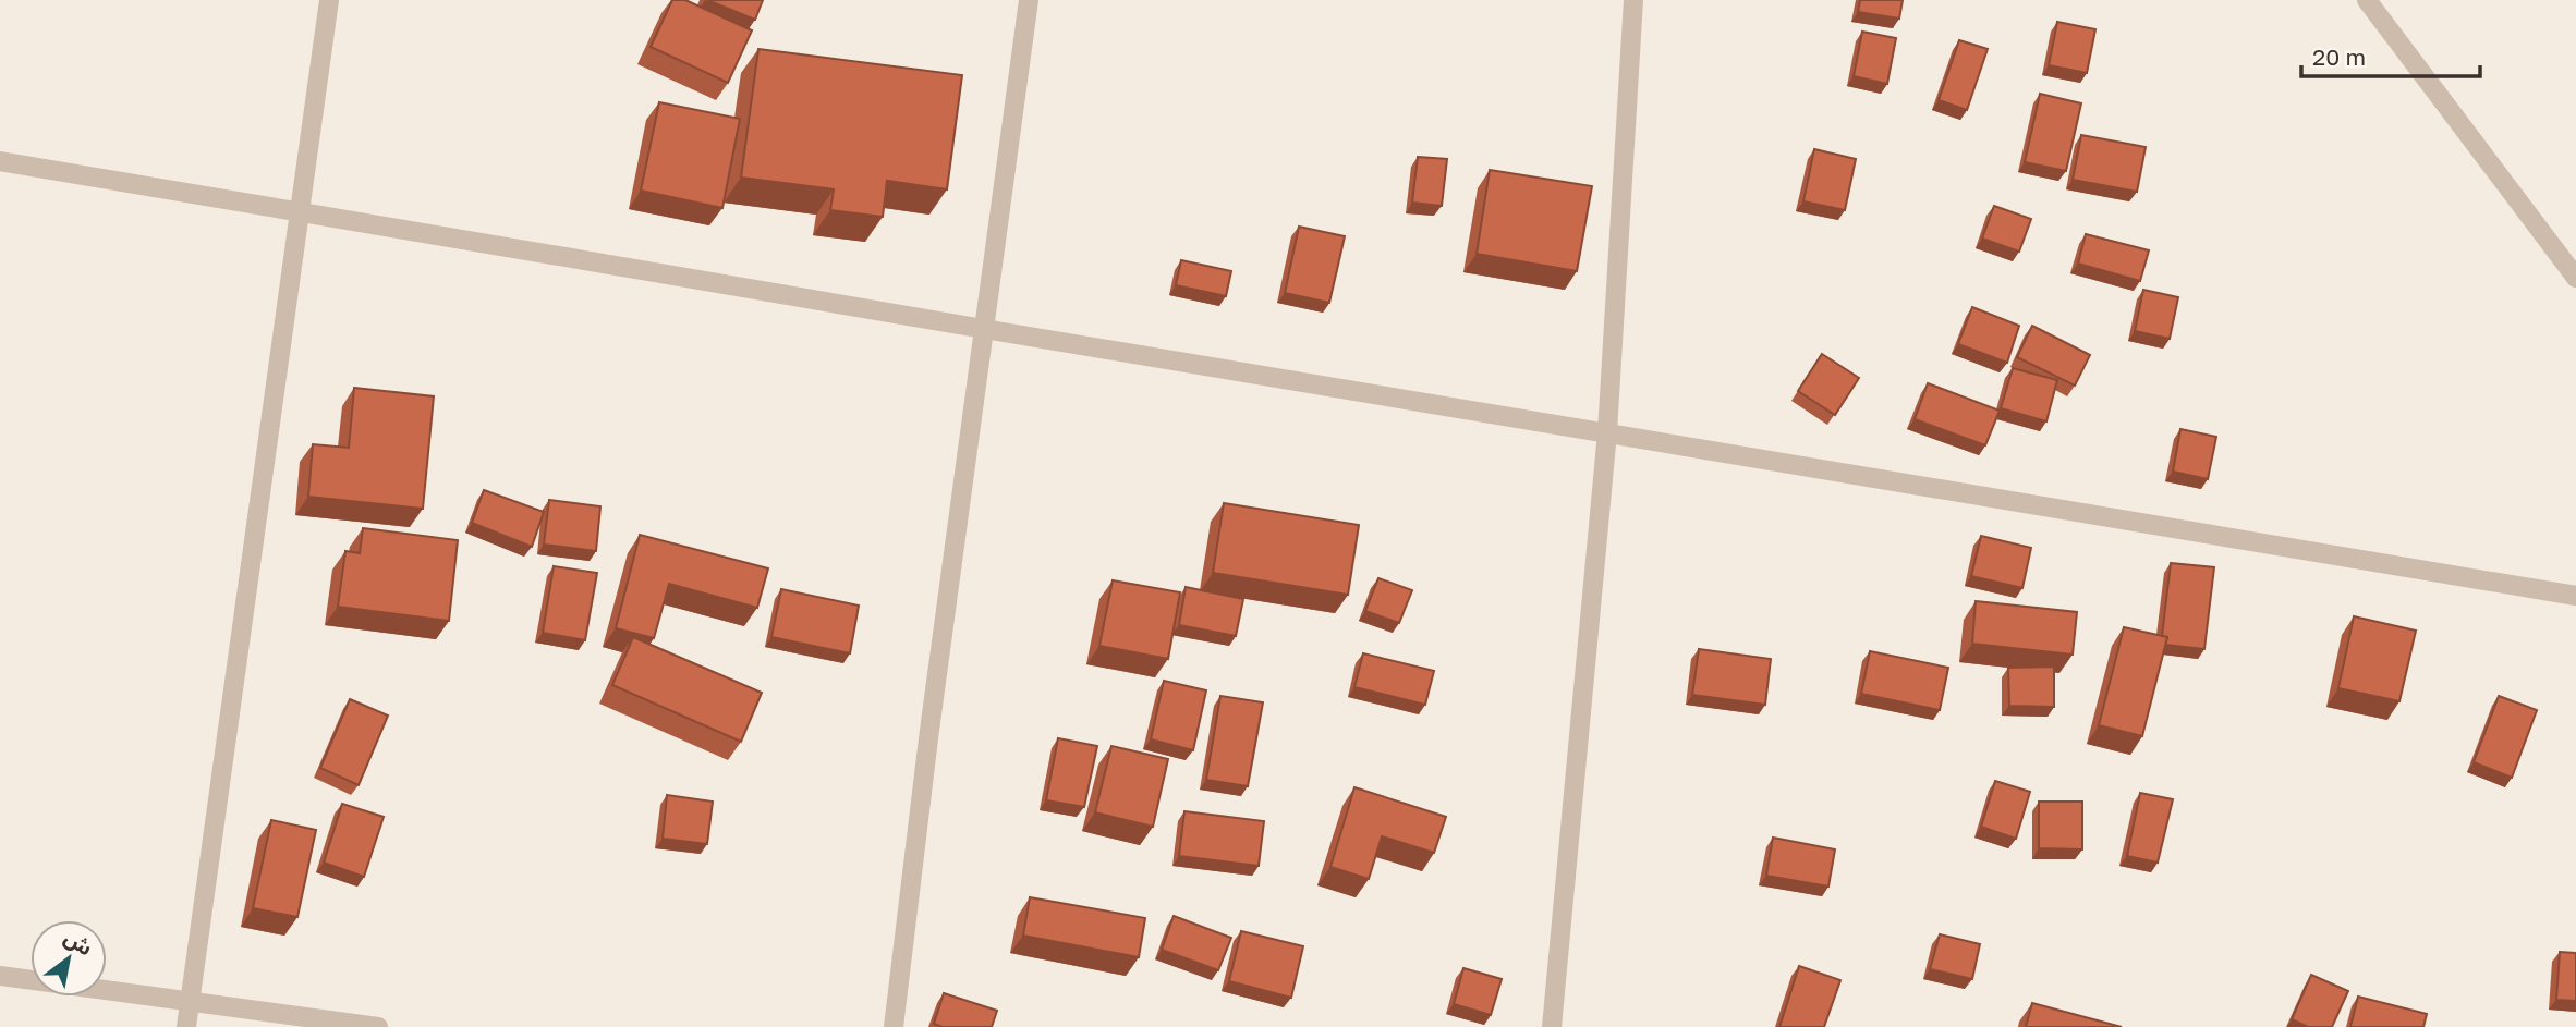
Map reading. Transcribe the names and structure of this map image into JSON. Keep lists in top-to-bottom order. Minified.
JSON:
{"scale_bar":"20 m","north":"top right"}
